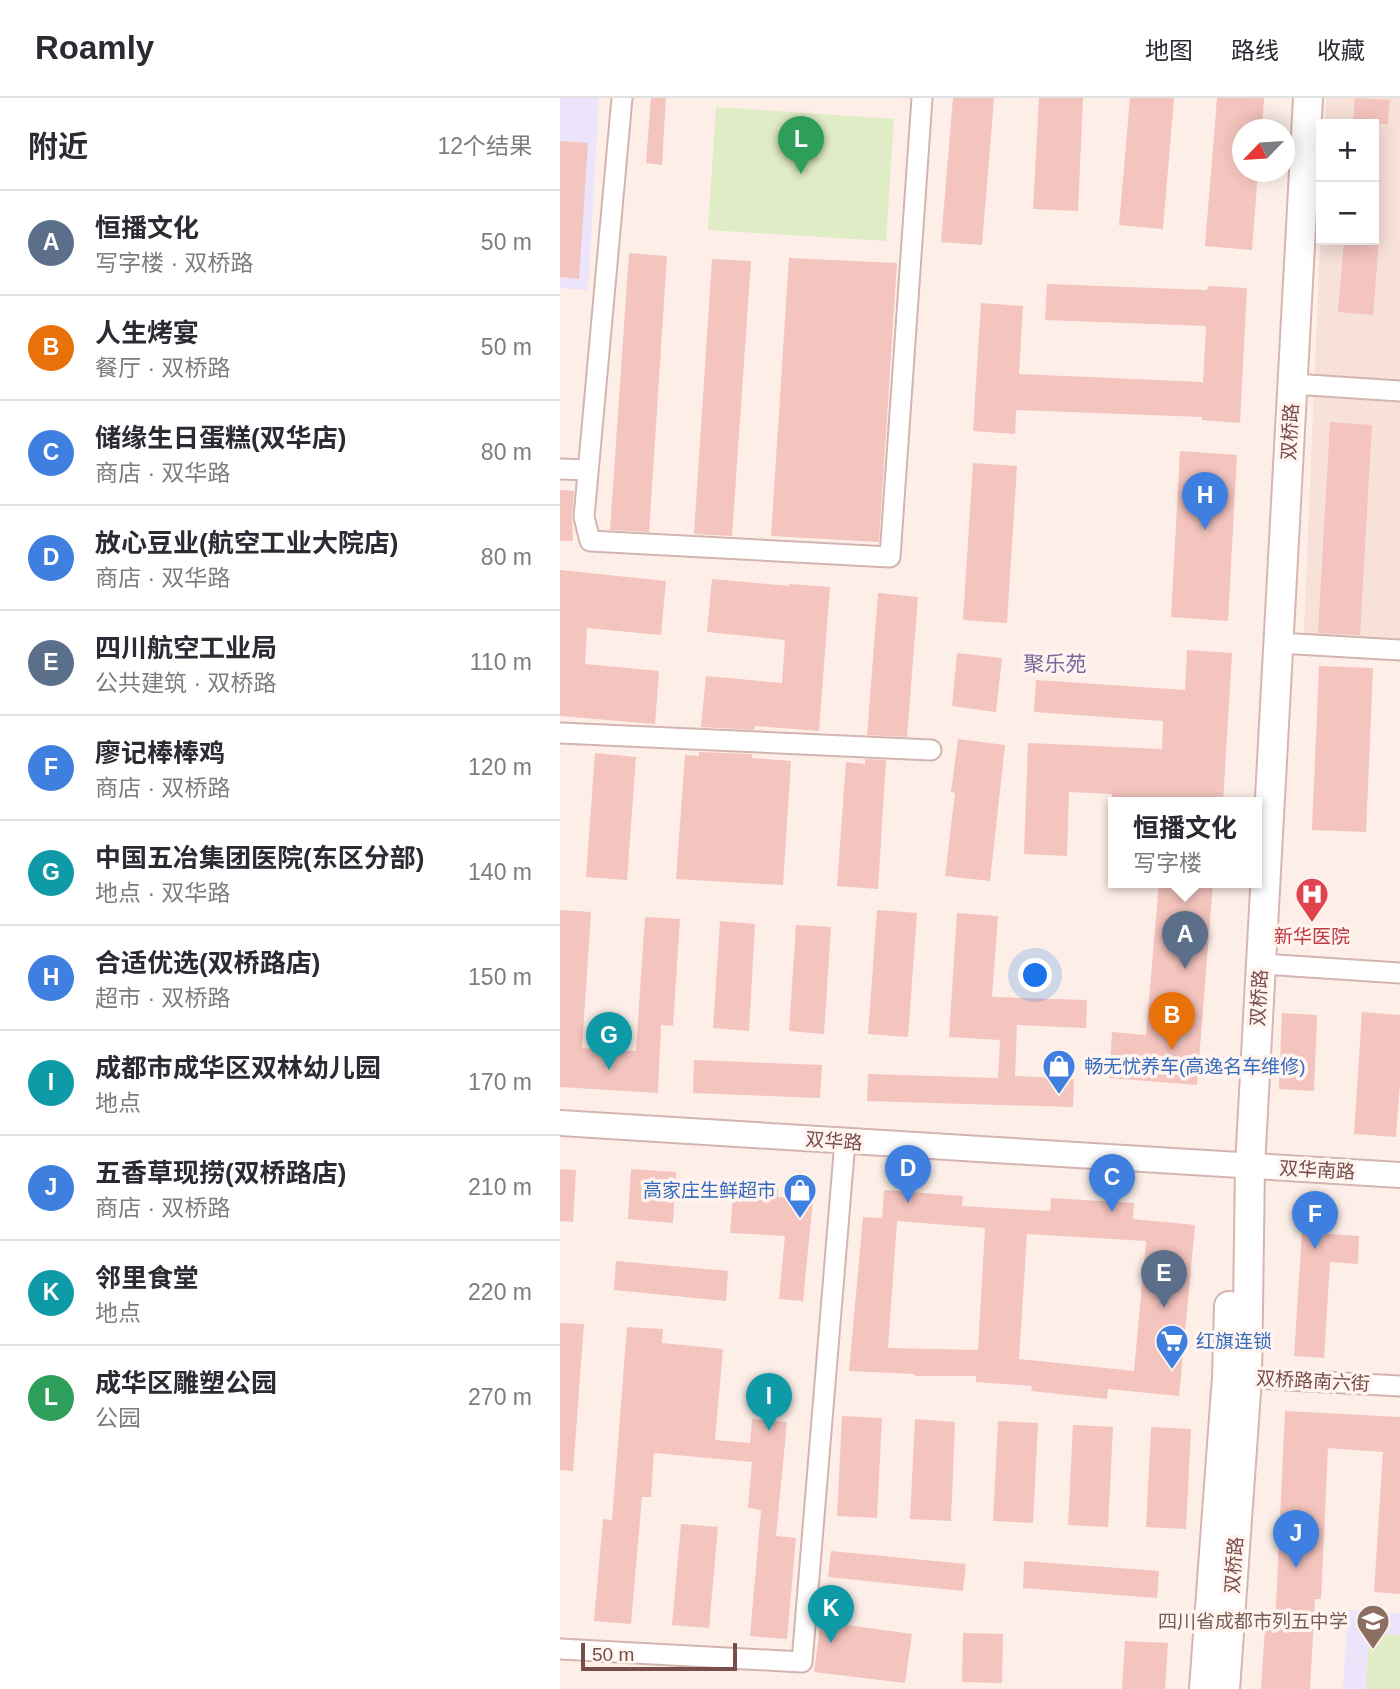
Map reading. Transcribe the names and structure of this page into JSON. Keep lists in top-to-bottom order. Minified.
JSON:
{"streets":{"main road":["双桥路"],"street":["双华路","双华南路","双桥路南六街"]},"crossings":[["双桥路","双华路"],["双桥路","双华南路"],["双桥路","双桥路南六街"],["双华路","双华南路"]],"districts":["聚乐苑"],"places":{"hospital":["新华医院"],"shop":["畅无忧养车(高逸名车维修)","高家庄生鲜超市"],"supermarket":["红旗连锁"],"school or university":["四川省成都市列五中学"]},"scale_bar":"50 m","north":"bottom left","page":{"header":"Roamly","nav":["地图","路线","收藏"],"heading":["附近","12个结果"],"pins":["L","H","A","B","G","D","C","F","E","I","J","K"],"map_buttons":["+","−"],"list":[{"mark":"A","name":"恒播文化","note":"写字楼 · 双桥路","value":"50 m"},{"mark":"B","name":"人生烤宴","note":"餐厅 · 双桥路","value":"50 m"},{"mark":"C","name":"储缘生日蛋糕(双华店)","note":"商店 · 双华路","value":"80 m"},{"mark":"D","name":"放心豆业(航空工业大院店)","note":"商店 · 双华路","value":"80 m"},{"mark":"E","name":"四川航空工业局","note":"公共建筑 · 双桥路","value":"110 m"},{"mark":"F","name":"廖记棒棒鸡","note":"商店 · 双桥路","value":"120 m"},{"mark":"G","name":"中国五冶集团医院(东区分部)","note":"地点 · 双华路","value":"140 m"},{"mark":"H","name":"合适优选(双桥路店)","note":"超市 · 双桥路","value":"150 m"},{"mark":"I","name":"成都市成华区双林幼儿园","note":"地点","value":"170 m"},{"mark":"J","name":"五香草现捞(双桥路店)","note":"商店 · 双桥路","value":"210 m"},{"mark":"K","name":"邻里食堂","note":"地点","value":"220 m"},{"mark":"L","name":"成华区雕塑公园","note":"公园","value":"270 m"}],"popup":["恒播文化","写字楼"],"scale":"50 m"}}
